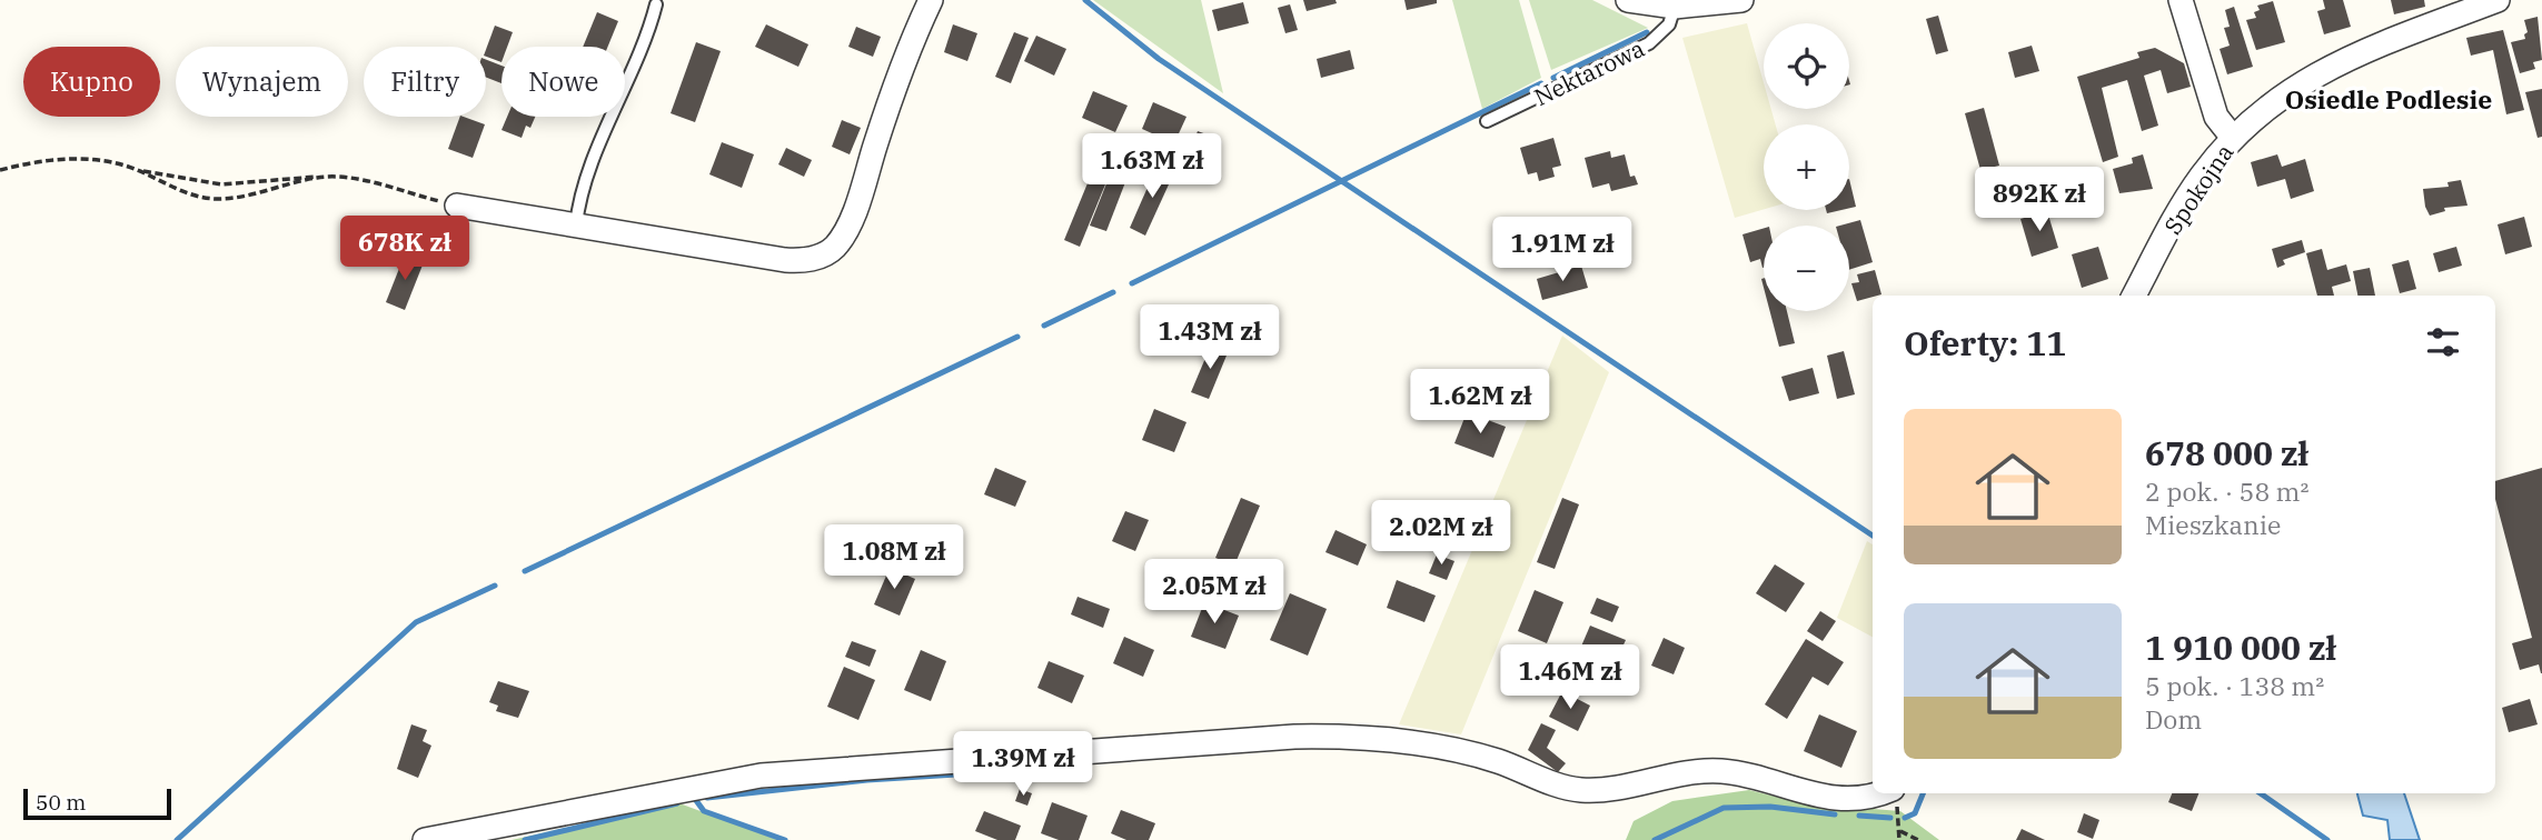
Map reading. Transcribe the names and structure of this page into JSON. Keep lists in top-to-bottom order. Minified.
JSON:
{"streets":{"street":["Nektarowa","Spokojna"]},"districts":["Osiedle Podlesie"],"scale_bar":"50 m","page":{"map_buttons":["+","−"],"chip":["Kupno","Wynajem","Filtry","Nowe"],"price":["1.63M zł","892K zł","678K zł","1.91M zł","1.43M zł","1.62M zł","2.02M zł","1.08M zł","2.05M zł","1.46M zł","1.39M zł"],"heading":"Oferty: 11","list":[{"name":"678 000 zł","note":"2 pok. · 58 m² · Mieszkanie"},{"name":"1 910 000 zł","note":"5 pok. · 138 m² · Dom"}],"scale":"50 m"}}
